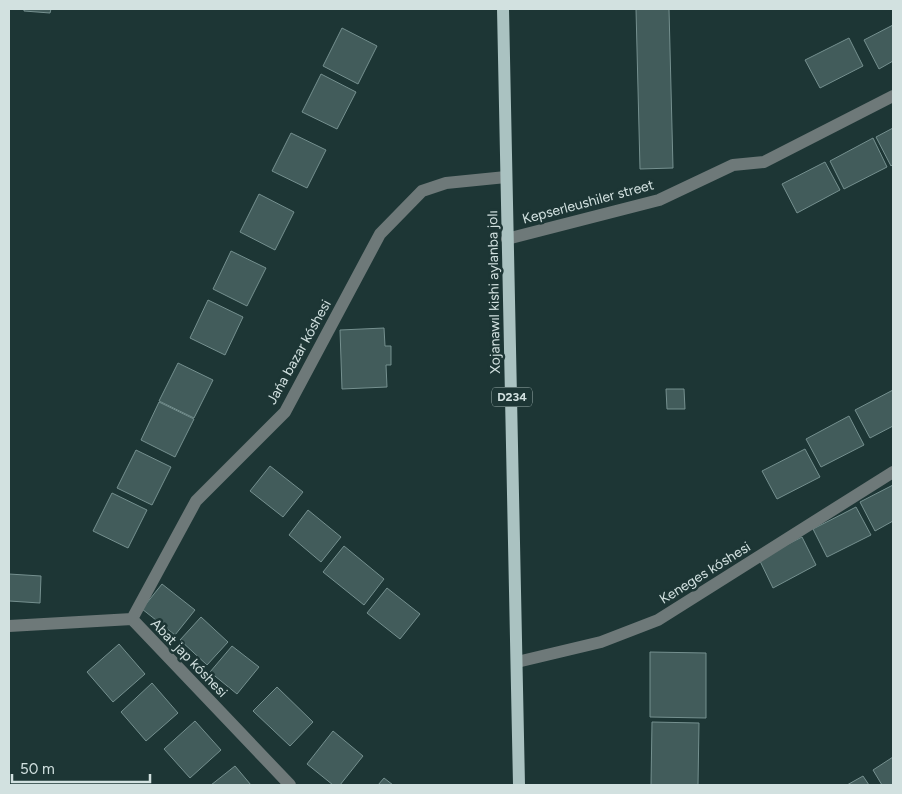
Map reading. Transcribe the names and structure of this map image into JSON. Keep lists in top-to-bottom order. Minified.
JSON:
{"streets":{"main road":["Xojanawıl kishi aylanba jolı","D234"],"street":["Kepserleushiler street","Jańa bazar kóshesi","Keneges kóshesi","Abat jap kóshesi"]},"crossings":[["Kepserleushiler street","Xojanawıl kishi aylanba jolı"],["Xojanawıl kishi aylanba jolı","Jańa bazar kóshesi"],["Xojanawıl kishi aylanba jolı","Keneges kóshesi"],["Jańa bazar kóshesi","Abat jap kóshesi"]],"scale_bar":"50 m"}
